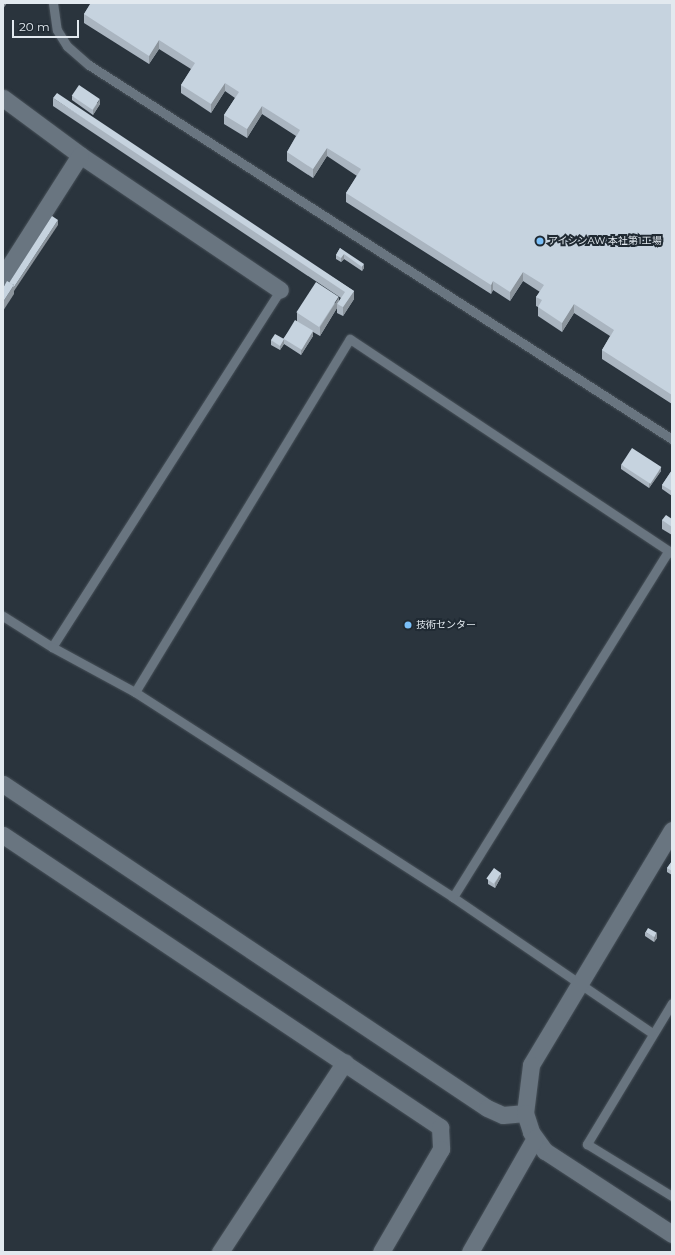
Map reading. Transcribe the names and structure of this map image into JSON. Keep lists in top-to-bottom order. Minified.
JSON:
{"places":["アイシンAW 本社第1工場","技術センター"],"scale_bar":"20 m"}
